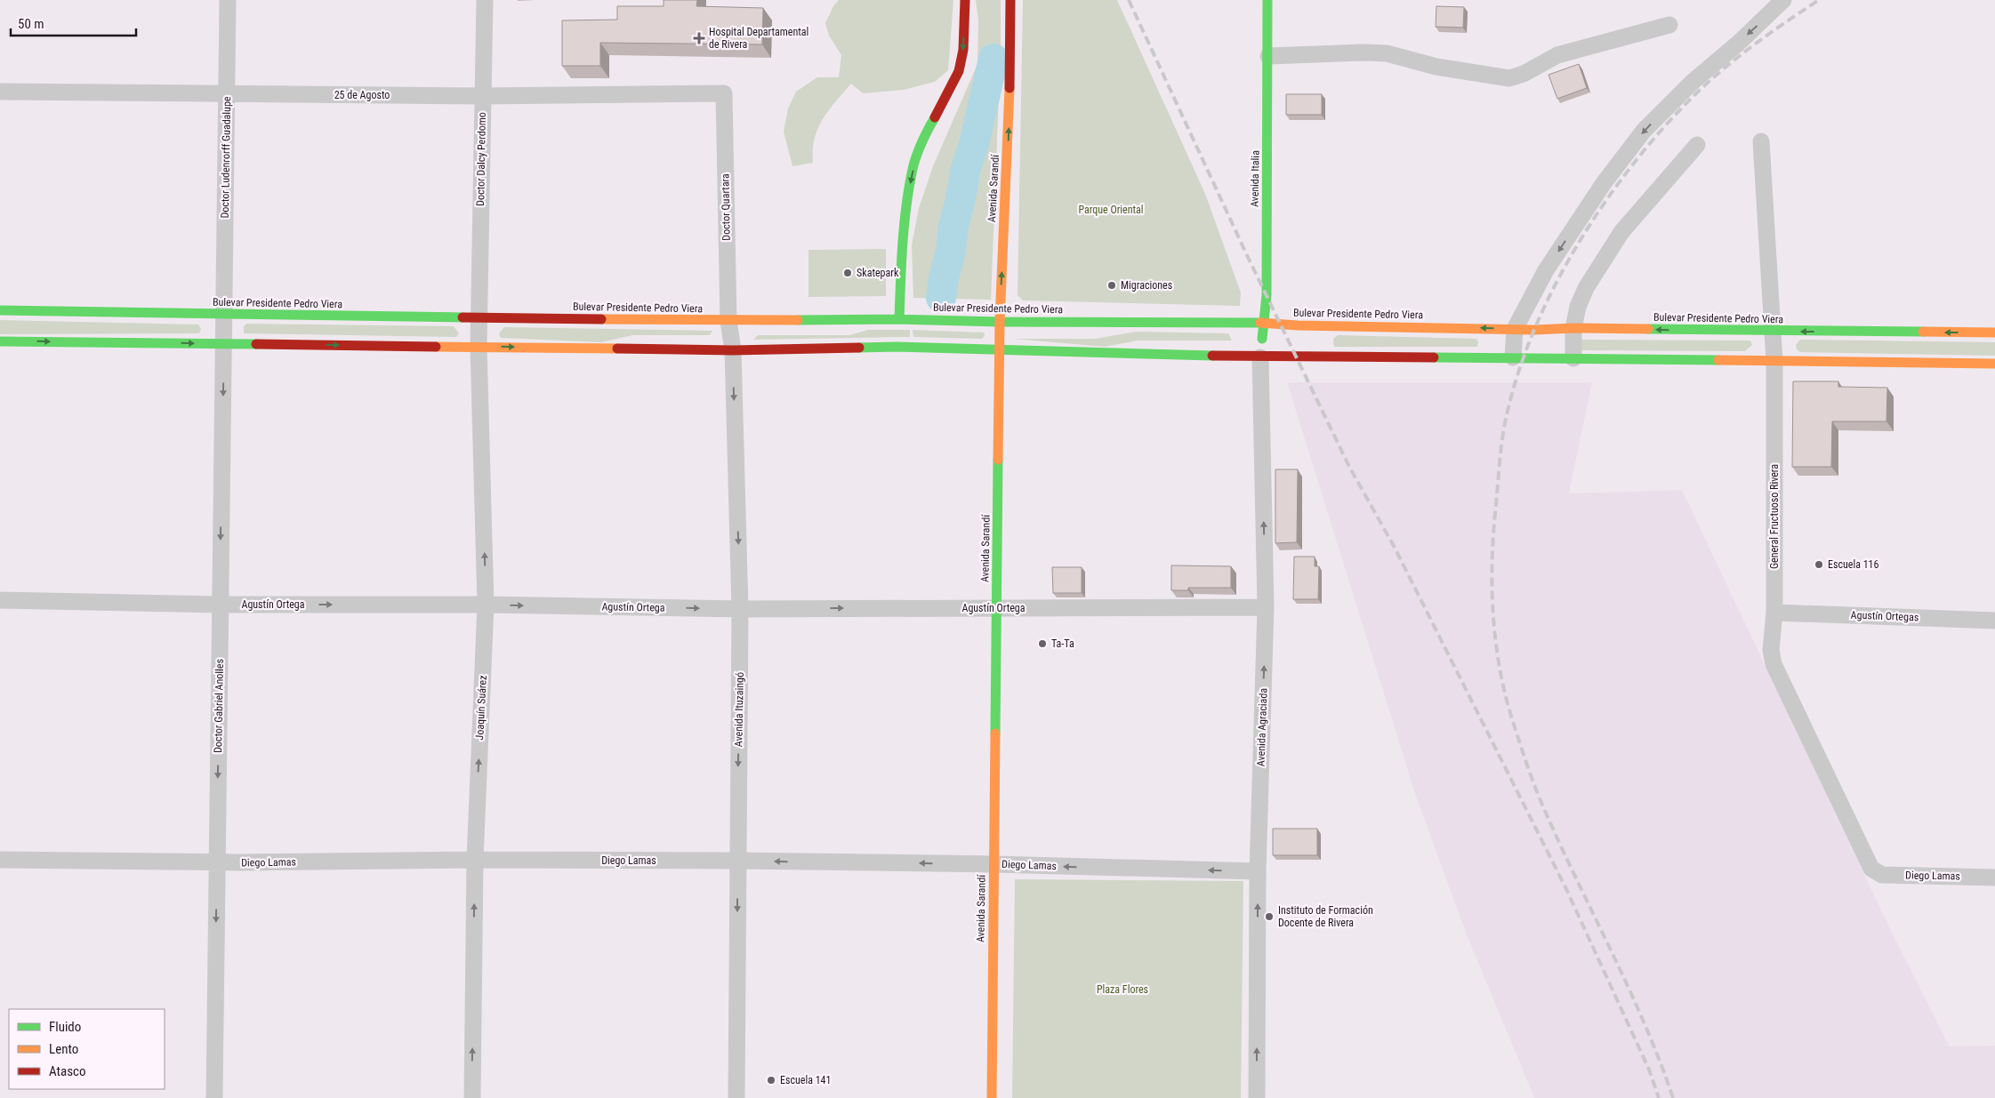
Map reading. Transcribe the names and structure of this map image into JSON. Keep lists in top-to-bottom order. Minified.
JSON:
{"streets":{"street":["25 de Agosto","Doctor Ludenrorff Guadalupe","Doctor Dalcy Perdomo","Avenida Italia","Avenida Sarandí","Doctor Quartara","Bulevar Presidente Pedro Viera","General Fructuoso Rivera","Agustín Ortega","Agustín Ortegas","Doctor Gabriel Anolles","Joaquín Suárez","Avenida Ituzaingó","Avenida Agraciada","Diego Lamas"]},"crossings":[["25 de Agosto","Doctor Ludenrorff Guadalupe"],["25 de Agosto","Doctor Dalcy Perdomo"],["25 de Agosto","Doctor Quartara"],["Doctor Ludenrorff Guadalupe","Bulevar Presidente Pedro Viera"],["Doctor Ludenrorff Guadalupe","Doctor Gabriel Anolles"],["Doctor Dalcy Perdomo","Bulevar Presidente Pedro Viera"],["Doctor Dalcy Perdomo","Joaquín Suárez"],["Avenida Italia","Bulevar Presidente Pedro Viera"],["Avenida Italia","Avenida Agraciada"],["Avenida Sarandí","Bulevar Presidente Pedro Viera"],["Avenida Sarandí","Agustín Ortega"],["Avenida Sarandí","Diego Lamas"],["Doctor Quartara","Bulevar Presidente Pedro Viera"],["Doctor Quartara","Avenida Ituzaingó"],["Bulevar Presidente Pedro Viera","General Fructuoso Rivera"],["Bulevar Presidente Pedro Viera","Doctor Gabriel Anolles"],["Bulevar Presidente Pedro Viera","Joaquín Suárez"],["Bulevar Presidente Pedro Viera","Avenida Ituzaingó"],["General Fructuoso Rivera","Agustín Ortegas"],["General Fructuoso Rivera","Diego Lamas"],["Agustín Ortega","Doctor Gabriel Anolles"],["Agustín Ortega","Joaquín Suárez"],["Agustín Ortega","Avenida Ituzaingó"],["Agustín Ortega","Avenida Agraciada"],["Doctor Gabriel Anolles","Diego Lamas"],["Joaquín Suárez","Diego Lamas"],["Avenida Ituzaingó","Diego Lamas"],["Avenida Agraciada","Diego Lamas"]],"one_way":["Agustín Ortega","Doctor Gabriel Anolles","Joaquín Suárez","Avenida Ituzaingó","Avenida Agraciada","Diego Lamas"],"parks":["Parque Oriental","Plaza Flores"],"places":{"health":["Hospital Departamental de Rivera"],"other":["Skatepark","Migraciones","Escuela 116","Ta-Ta","Instituto de Formación Docente de Rivera","Escuela 141"]},"legend":["Fluido","Lento","Atasco"],"scale_bar":"50 m"}
